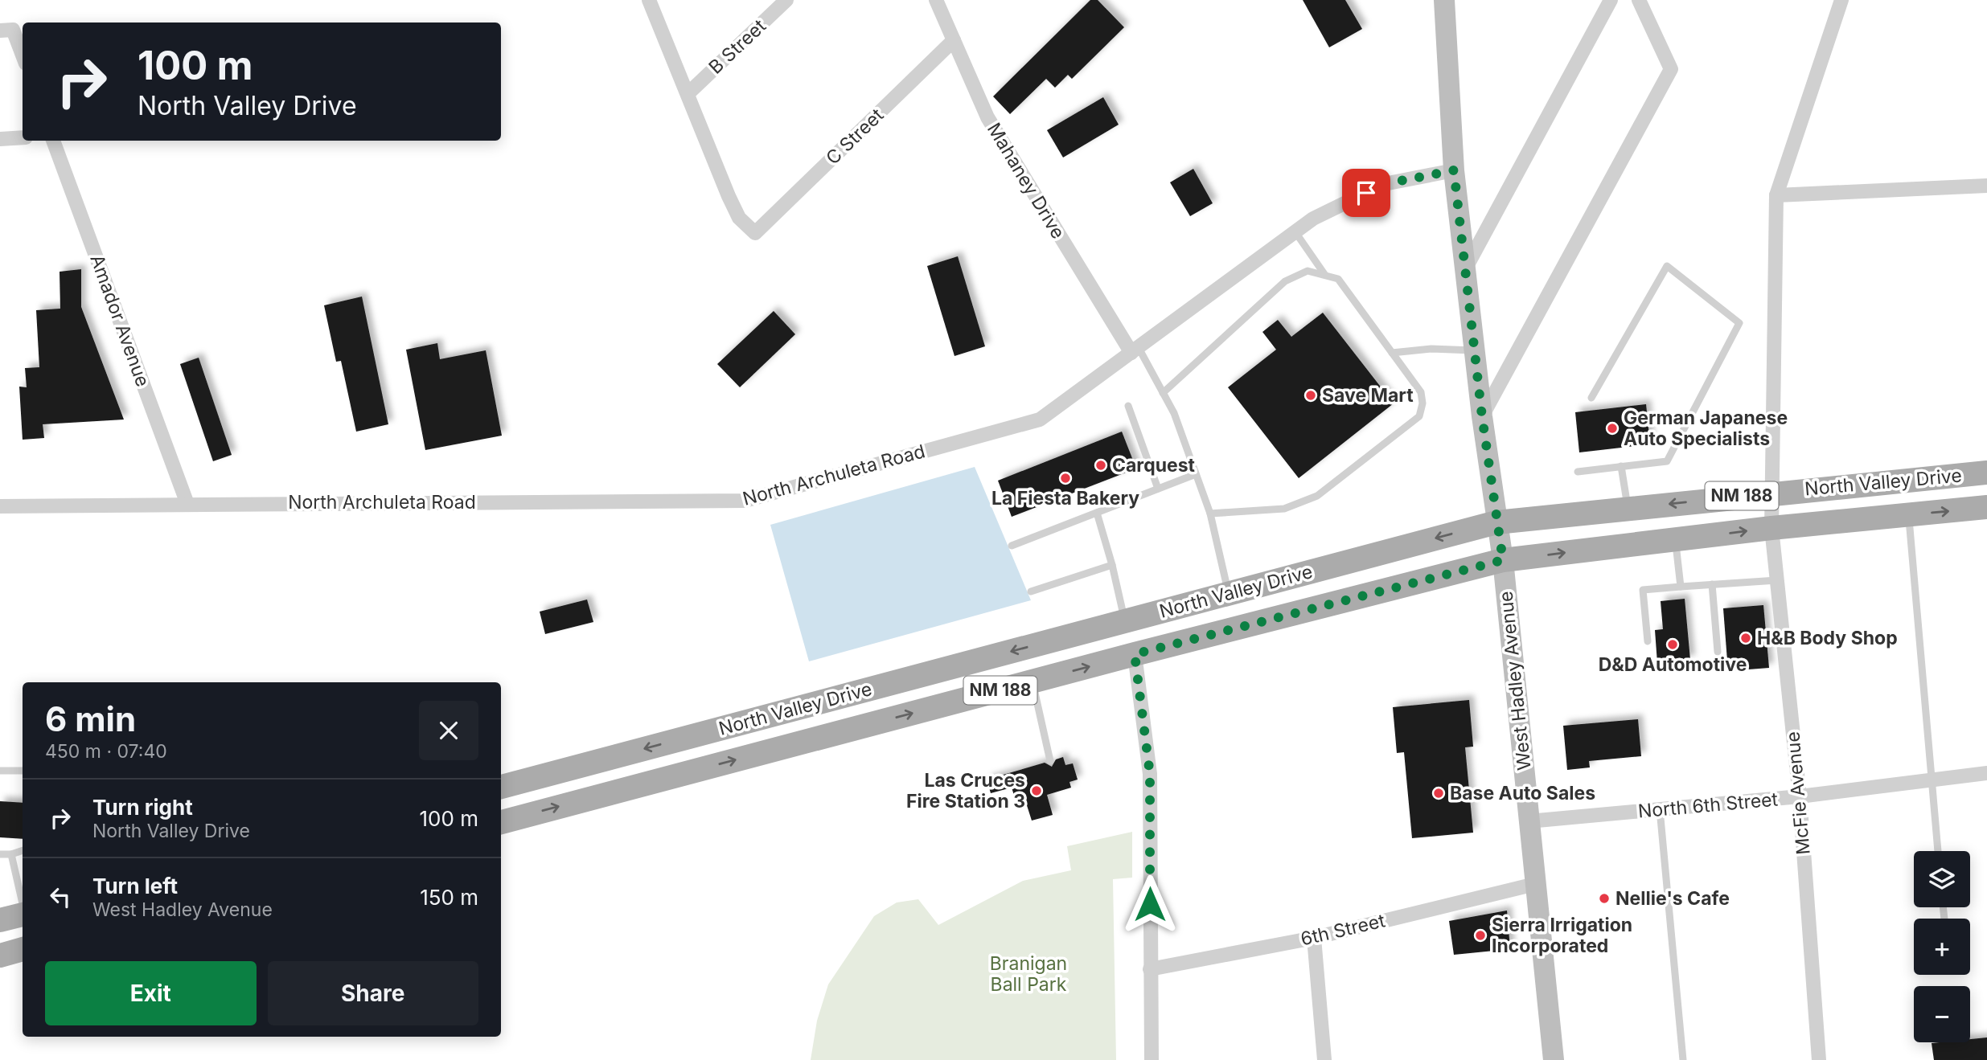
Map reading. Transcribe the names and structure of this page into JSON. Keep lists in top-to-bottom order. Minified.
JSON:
{"streets":{"main road":["North Valley Drive","NM 188"],"street":["B Street","C Street","Mahaney Drive","Amador Avenue","North Archuleta Road","West Hadley Avenue","McFie Avenue","North 6th Street","6th Street"]},"crossings":[["B Street","C Street"],["C Street","Mahaney Drive"],["Mahaney Drive","North Archuleta Road"],["Amador Avenue","North Archuleta Road"],["North Archuleta Road","West Hadley Avenue"],["North Valley Drive","West Hadley Avenue"],["North Valley Drive","McFie Avenue"],["West Hadley Avenue","North 6th Street"],["West Hadley Avenue","6th Street"],["McFie Avenue","North 6th Street"]],"parks":["Branigan Ball Park"],"places":["Save Mart","German Japanese Auto Specialists","Carquest","La Fiesta Bakery","H&B Body Shop","D&D Automotive","Las Cruces Fire Station 3","Base Auto Sales","Nellie's Cafe","Sierra Irrigation Incorporated"],"page":{"turn":["100 m","North Valley Drive"],"heading":["6 min","450 m · 07:40"],"list":[{"name":"Turn right","note":"North Valley Drive","value":"100 m"},{"name":"Turn left","note":"West Hadley Avenue","value":"150 m"}],"map_buttons":["+","−"],"buttons":["Exit","Share"]}}
